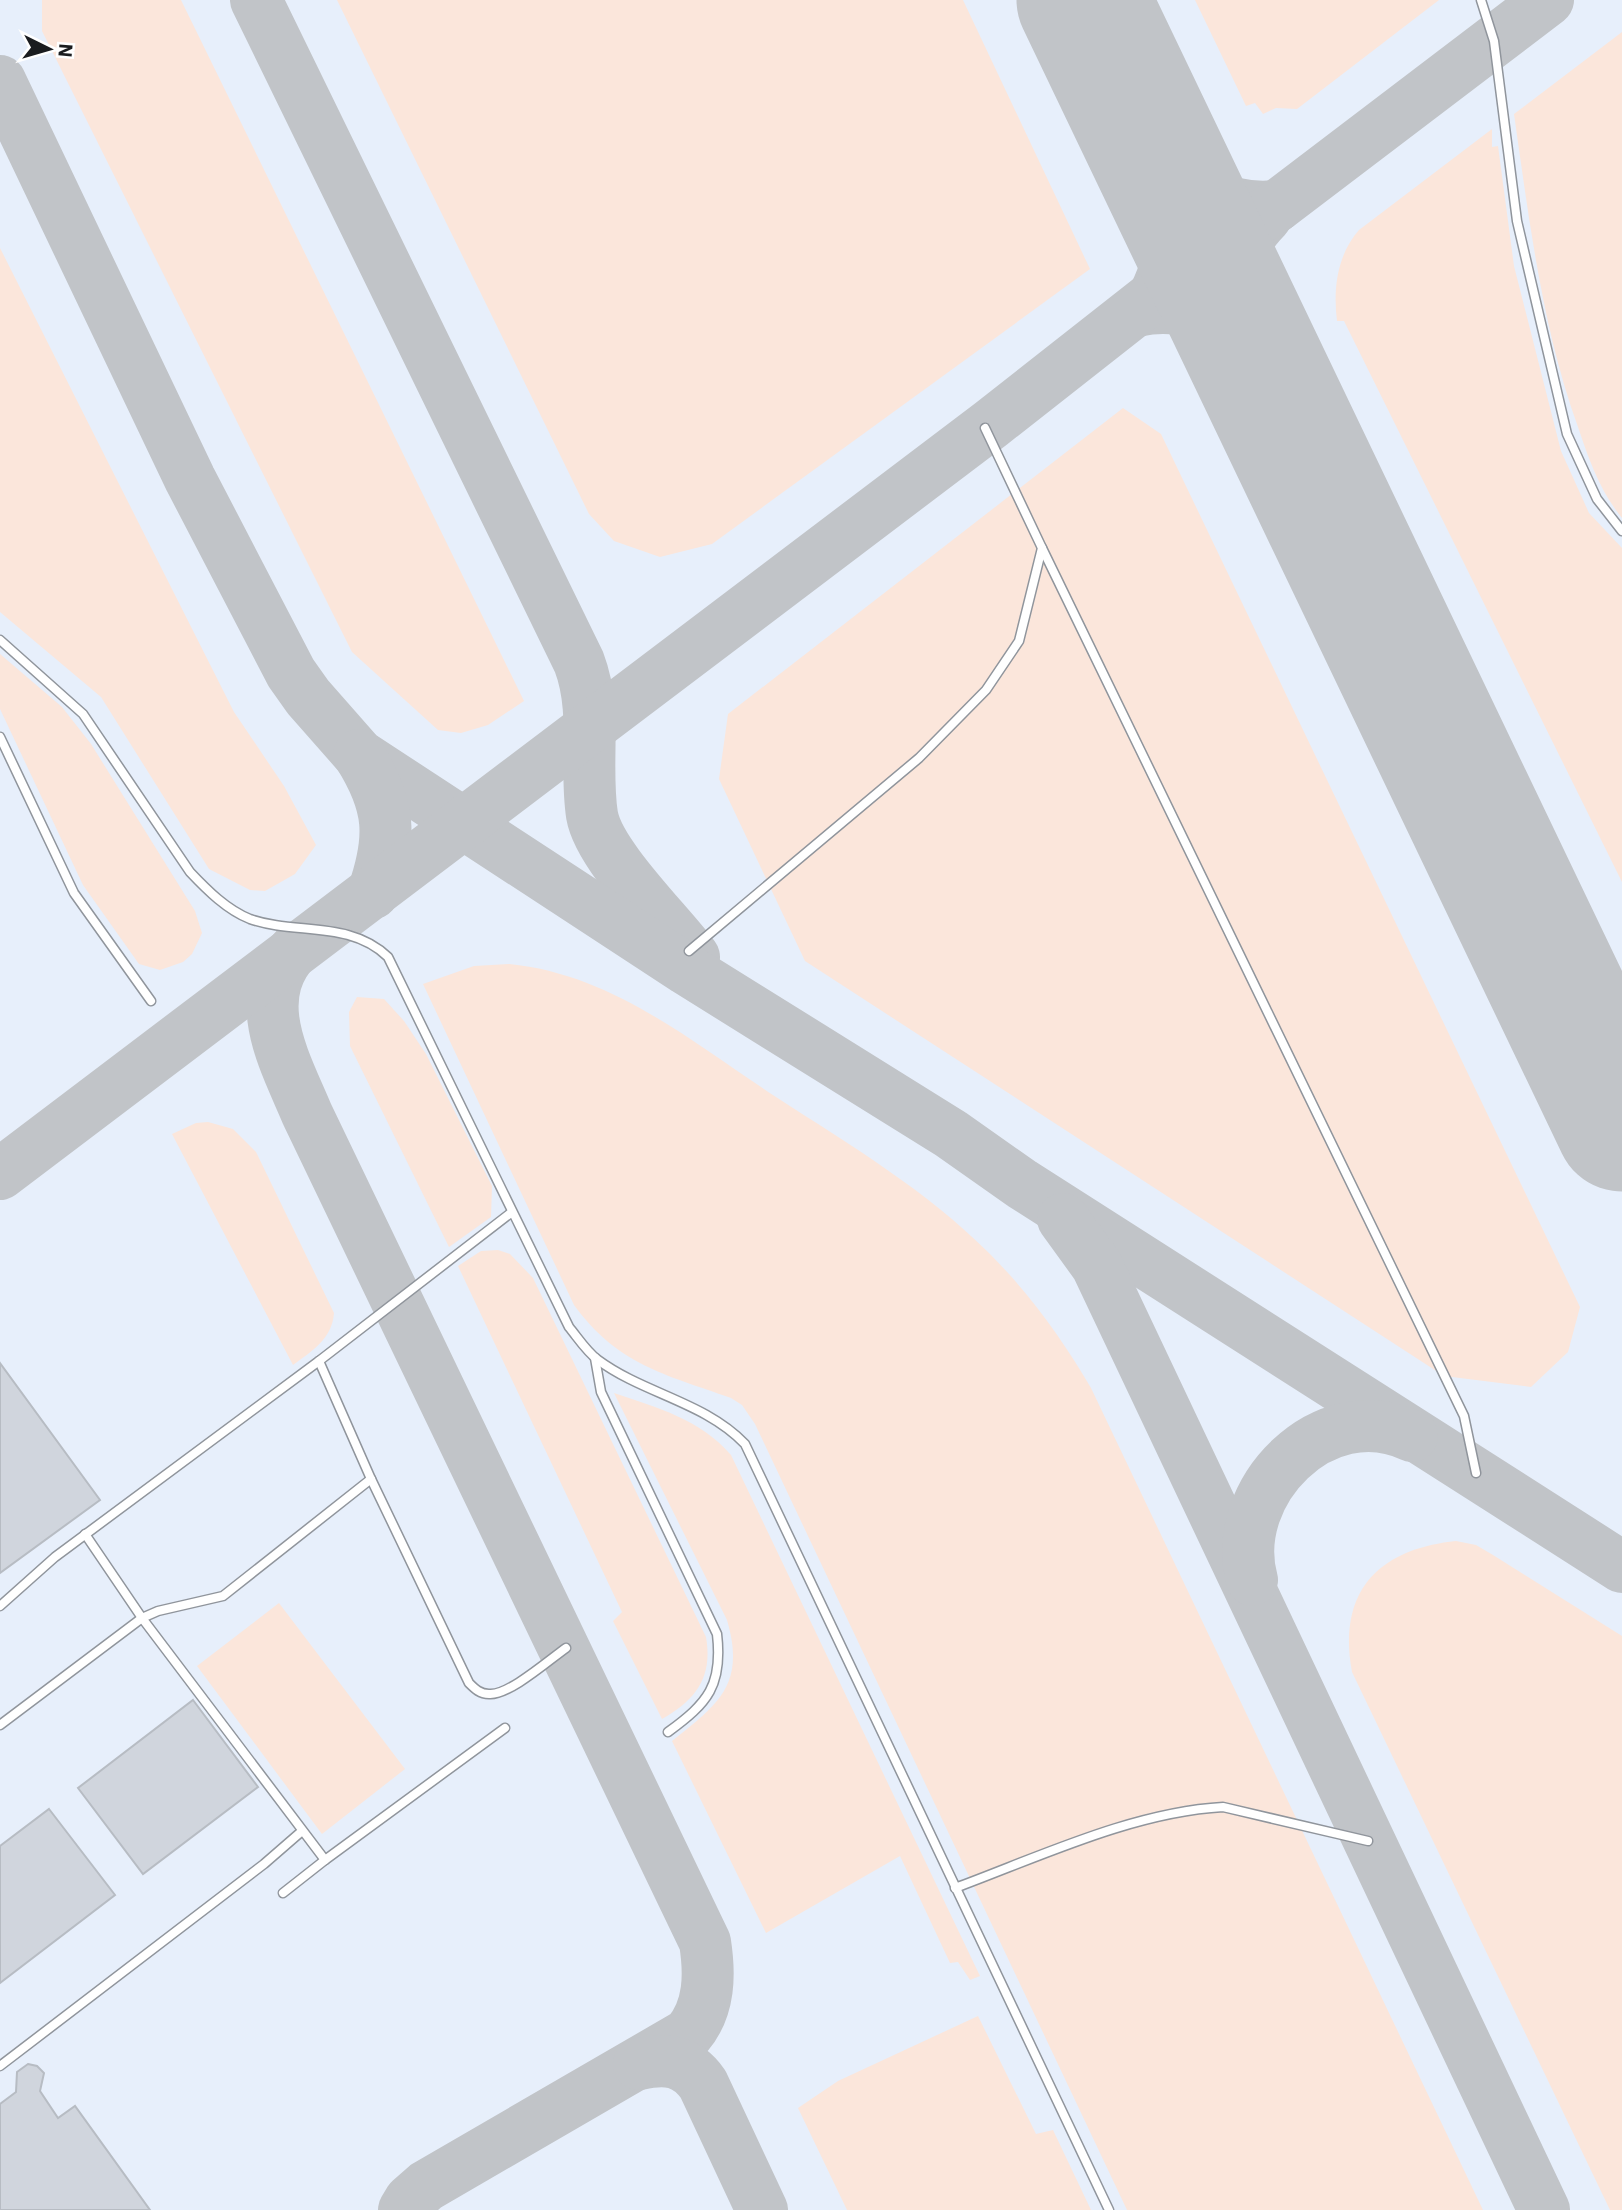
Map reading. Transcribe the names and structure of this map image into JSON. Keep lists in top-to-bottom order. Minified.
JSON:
{"north":"right"}
